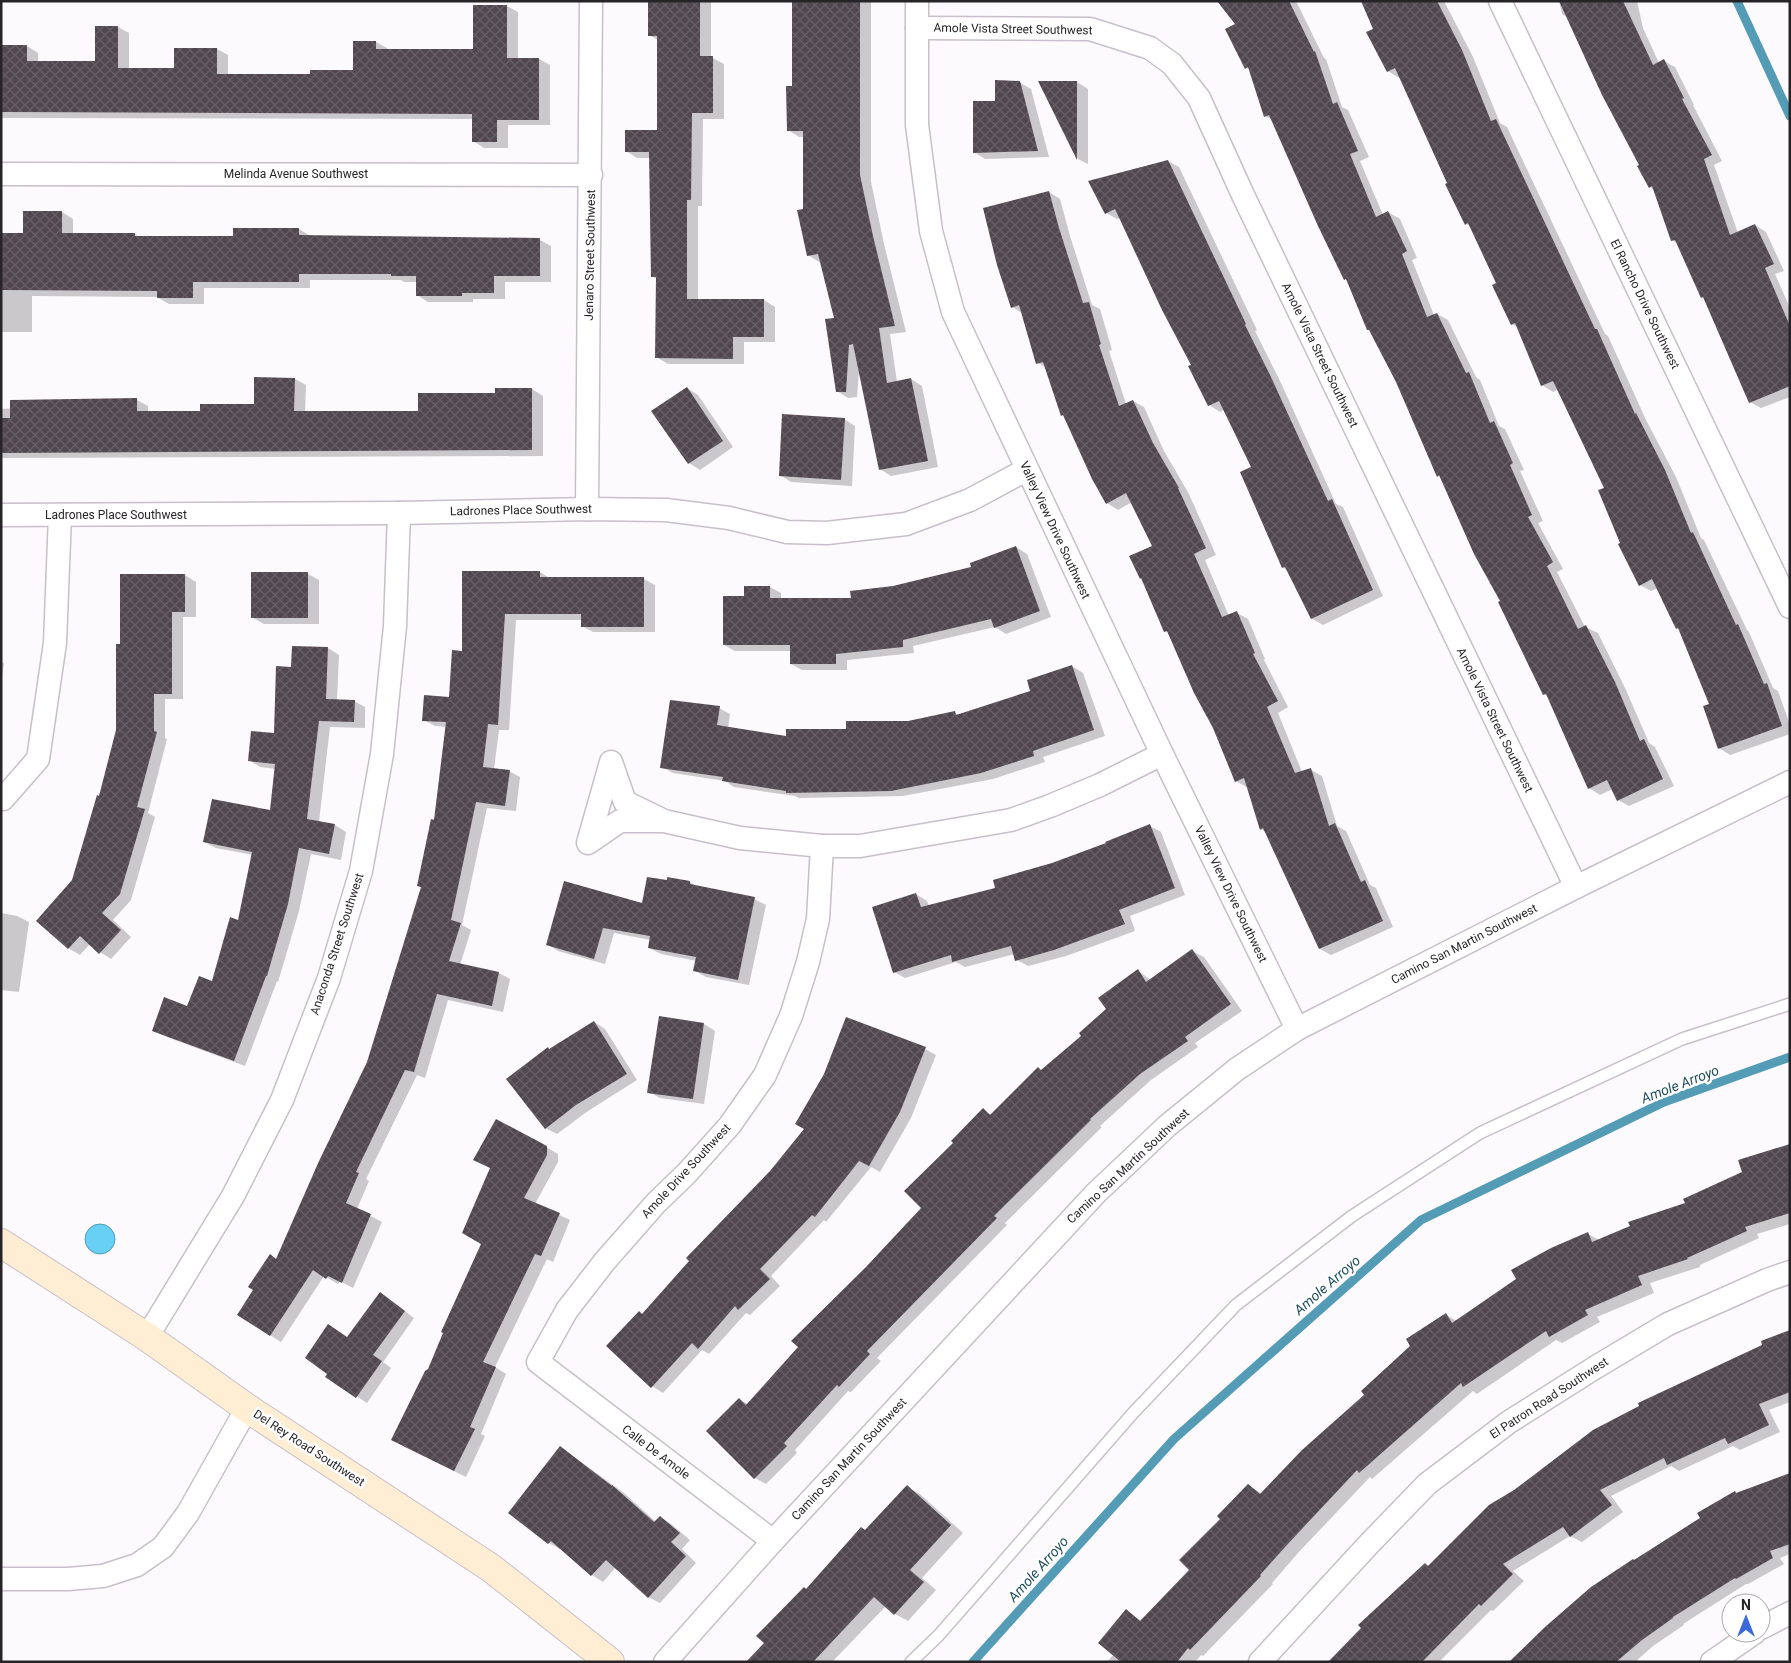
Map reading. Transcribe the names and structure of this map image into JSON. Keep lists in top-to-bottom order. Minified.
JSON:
{"streets":{"street":["Amole Vista Street Southwest","Melinda Avenue Southwest","Jenaro Street Southwest","El Rancho Drive Southwest","Ladrones Place Southwest","Valley View Drive Southwest","Anaconda Street Southwest","Camino San Martin Southwest","Amole Drive Southwest","El Patron Road Southwest","Del Rey Road Southwest","Calle De Amole"]},"crossings":[["Amole Vista Street Southwest","Valley View Drive Southwest"],["Amole Vista Street Southwest","Camino San Martin Southwest"],["Melinda Avenue Southwest","Jenaro Street Southwest"],["Jenaro Street Southwest","Ladrones Place Southwest"],["Ladrones Place Southwest","Valley View Drive Southwest"],["Ladrones Place Southwest","Anaconda Street Southwest"],["Valley View Drive Southwest","Camino San Martin Southwest"],["Anaconda Street Southwest","Del Rey Road Southwest"],["Camino San Martin Southwest","Calle De Amole"],["Amole Drive Southwest","Calle De Amole"]],"water":["Amole Arroyo"],"north":"top"}
